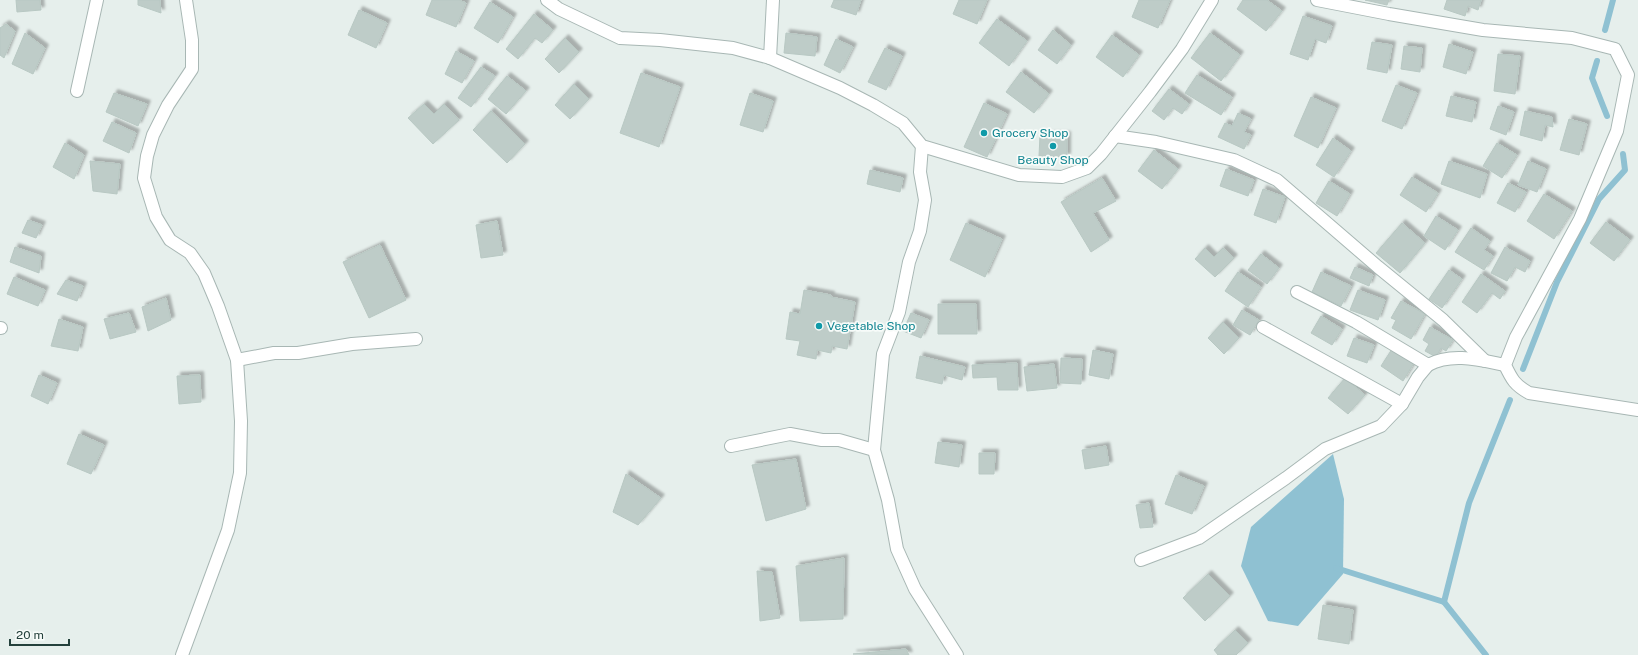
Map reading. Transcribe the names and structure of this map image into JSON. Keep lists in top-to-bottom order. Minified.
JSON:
{"places":["Grocery Shop","Beauty Shop","Vegetable Shop"],"scale_bar":"20 m"}
